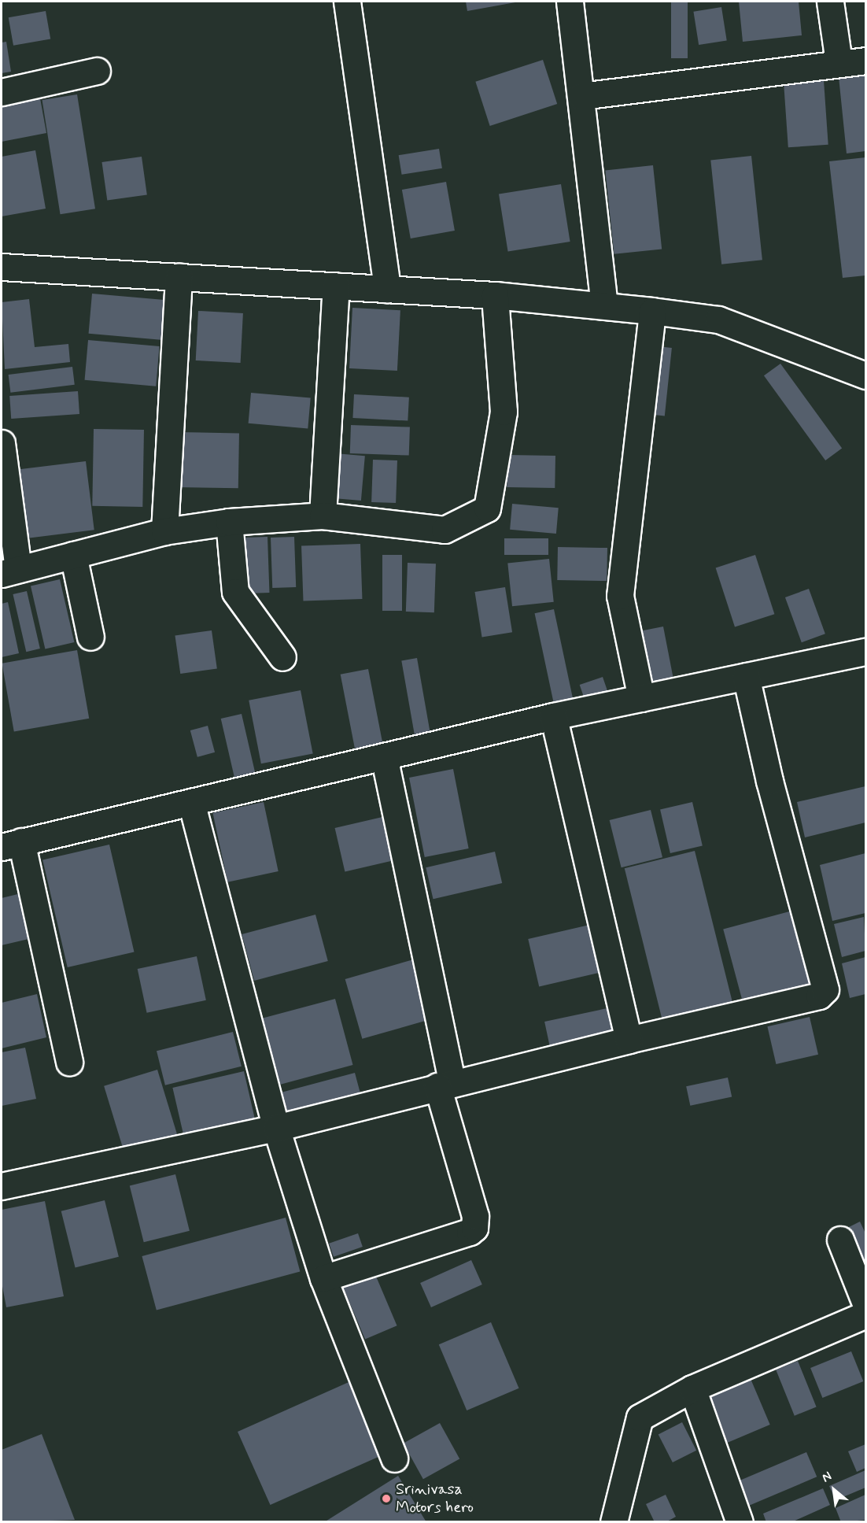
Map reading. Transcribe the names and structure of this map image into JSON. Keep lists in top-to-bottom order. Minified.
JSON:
{"places":["Srinivasa Motors hero"],"north":"top left"}
